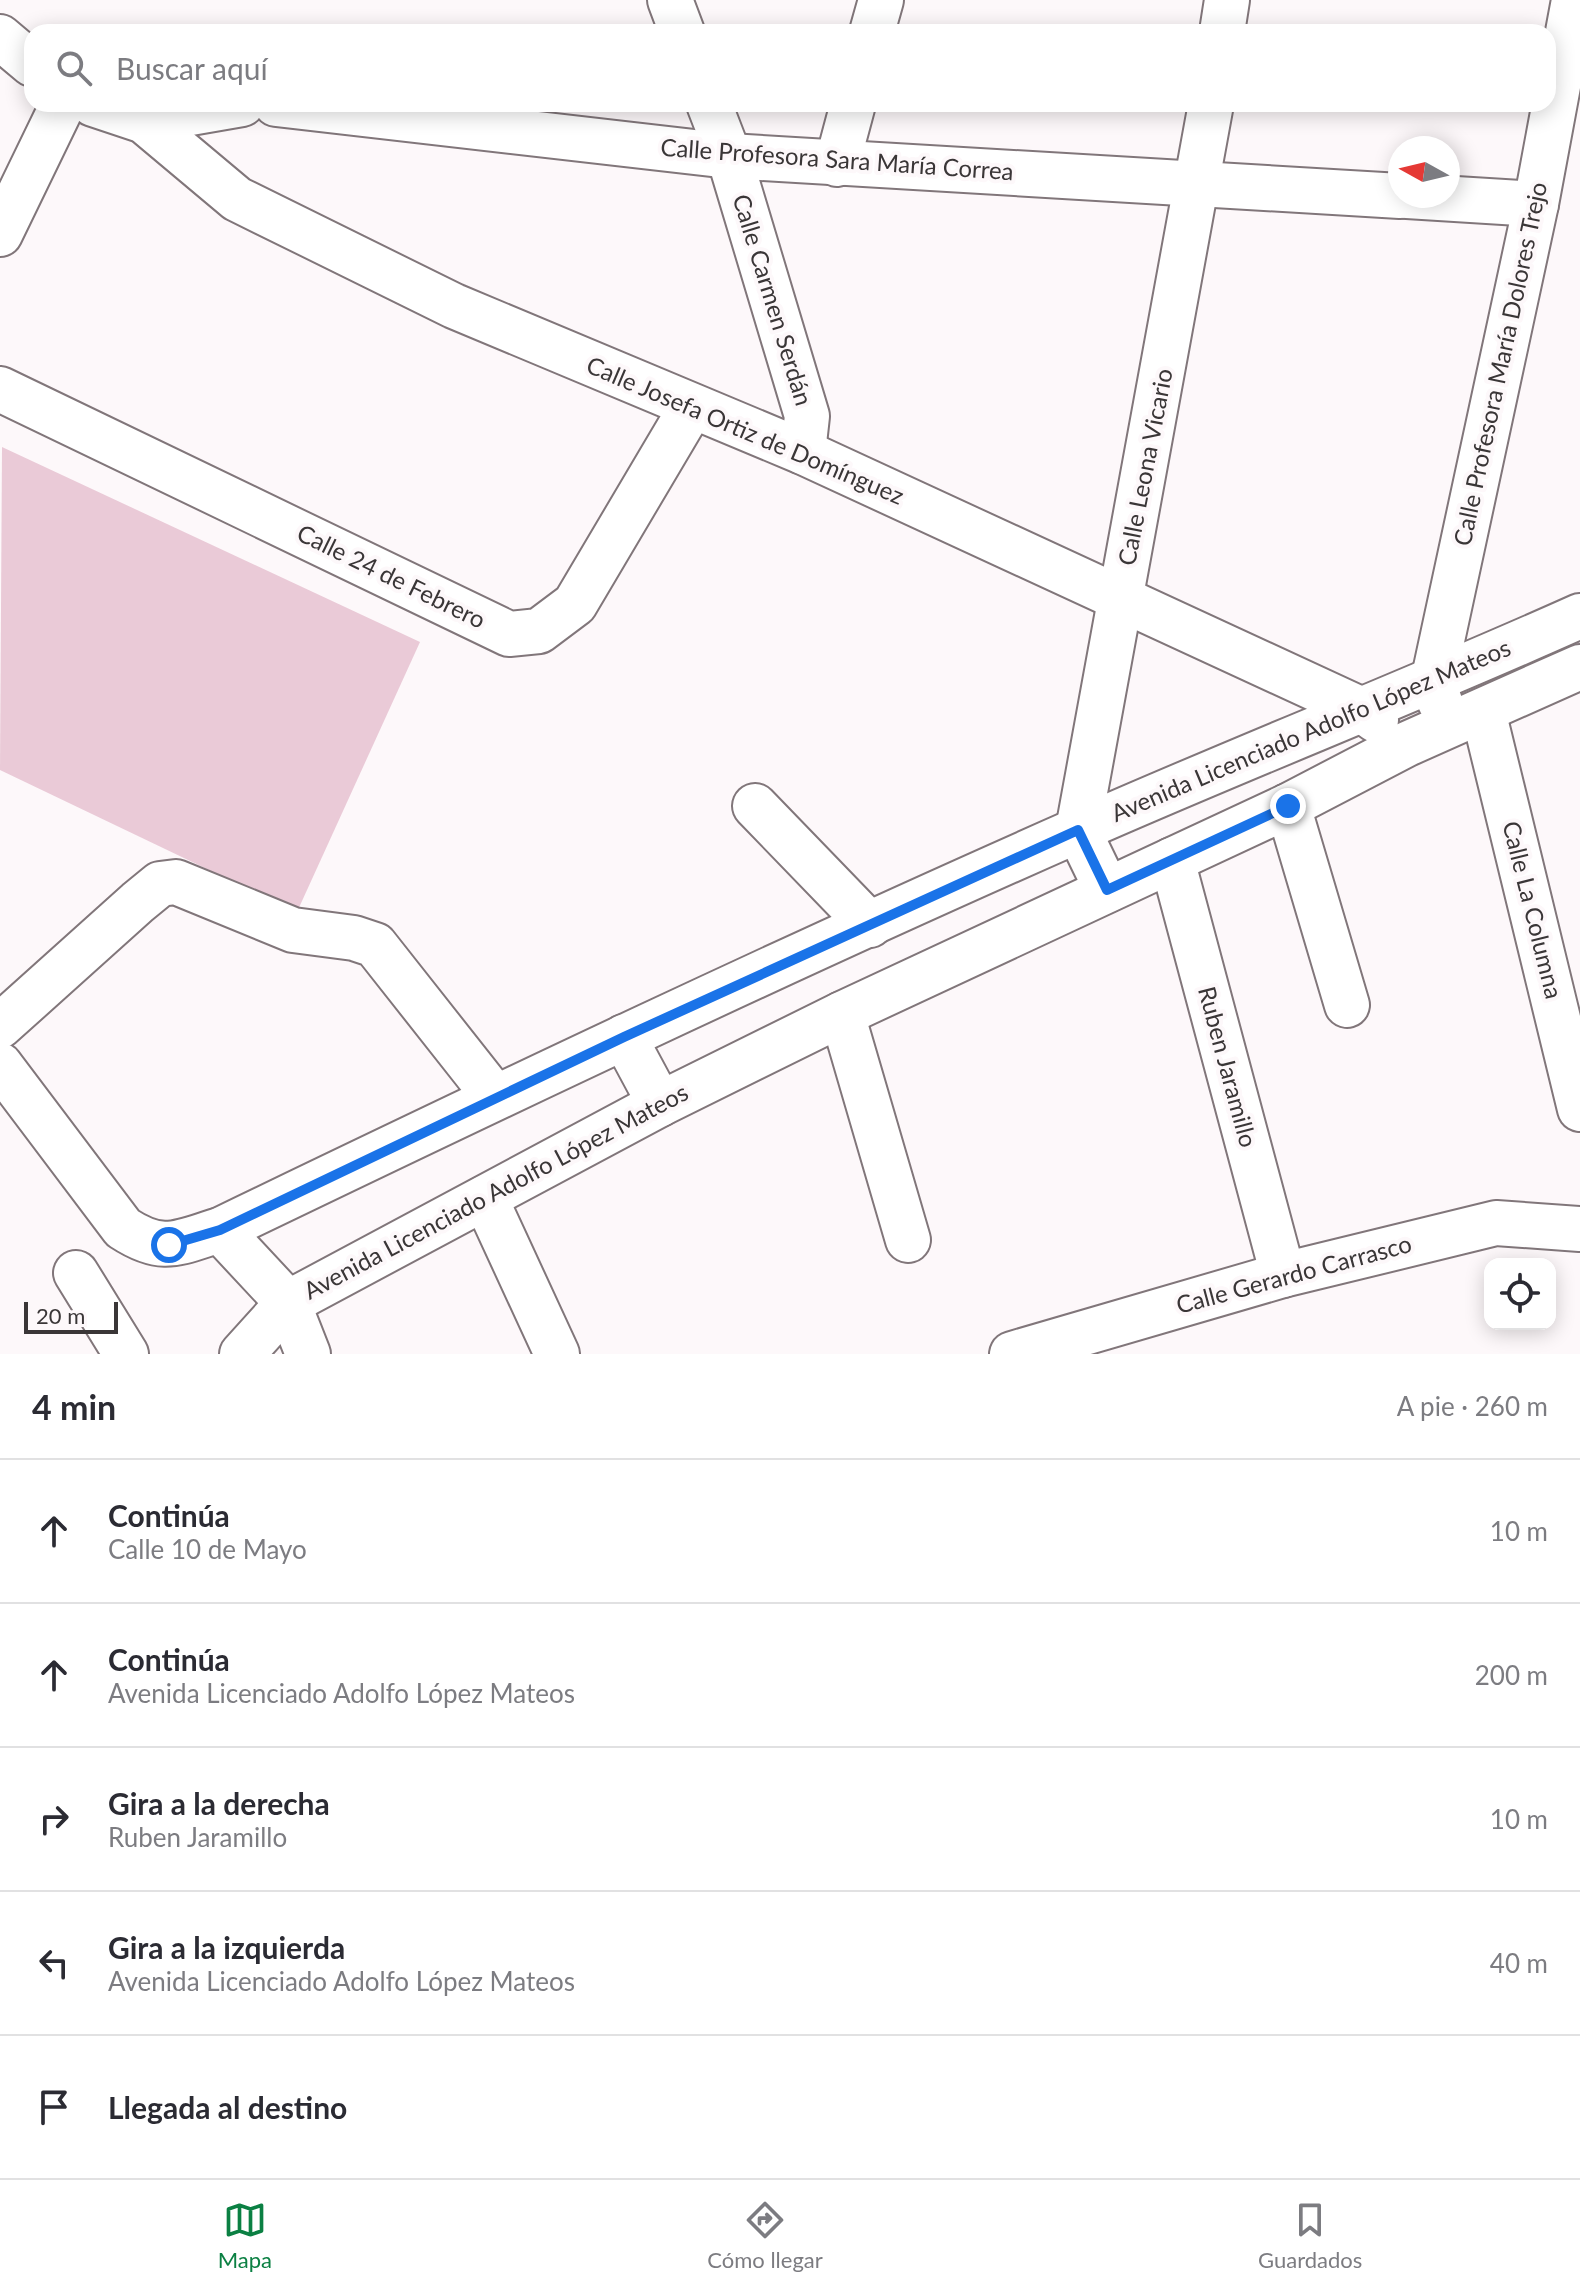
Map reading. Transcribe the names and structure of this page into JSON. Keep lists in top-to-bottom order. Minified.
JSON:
{"streets":{"street":["Calle Profesora Sara María Correa","Calle Carmen Serdán","Calle Profesora María Dolores Trejo","Calle Josefa Ortiz de Domínguez","Calle Leona Vicario","Calle 24 de Febrero","Avenida Licenciado Adolfo López Mateos","Calle La Columna","Ruben Jaramillo","Calle Gerardo Carrasco"]},"crossings":[["Calle Profesora Sara María Correa","Calle Carmen Serdán"],["Calle Profesora Sara María Correa","Calle Leona Vicario"],["Calle Carmen Serdán","Calle Josefa Ortiz de Domínguez"],["Calle Profesora María Dolores Trejo","Avenida Licenciado Adolfo López Mateos"],["Calle Josefa Ortiz de Domínguez","Calle Leona Vicario"],["Calle Josefa Ortiz de Domínguez","Calle 24 de Febrero"],["Calle Josefa Ortiz de Domínguez","Avenida Licenciado Adolfo López Mateos"],["Calle Leona Vicario","Avenida Licenciado Adolfo López Mateos"],["Avenida Licenciado Adolfo López Mateos","Calle La Columna"],["Avenida Licenciado Adolfo López Mateos","Ruben Jaramillo"],["Ruben Jaramillo","Calle Gerardo Carrasco"]],"scale_bar":"20 m","north":"left","page":{"search":"Buscar aquí","scale":"20 m","heading":["4 min","A pie · 260 m"],"list":[["Continúa","Calle 10 de Mayo","10 m"],["Continúa","Avenida Licenciado Adolfo López Mateos","200 m"],["Gira a la derecha","Ruben Jaramillo","10 m"],["Gira a la izquierda","Avenida Licenciado Adolfo López Mateos","40 m"],"Llegada al destino"],"nav":["Mapa","Cómo llegar","Guardados"]}}
